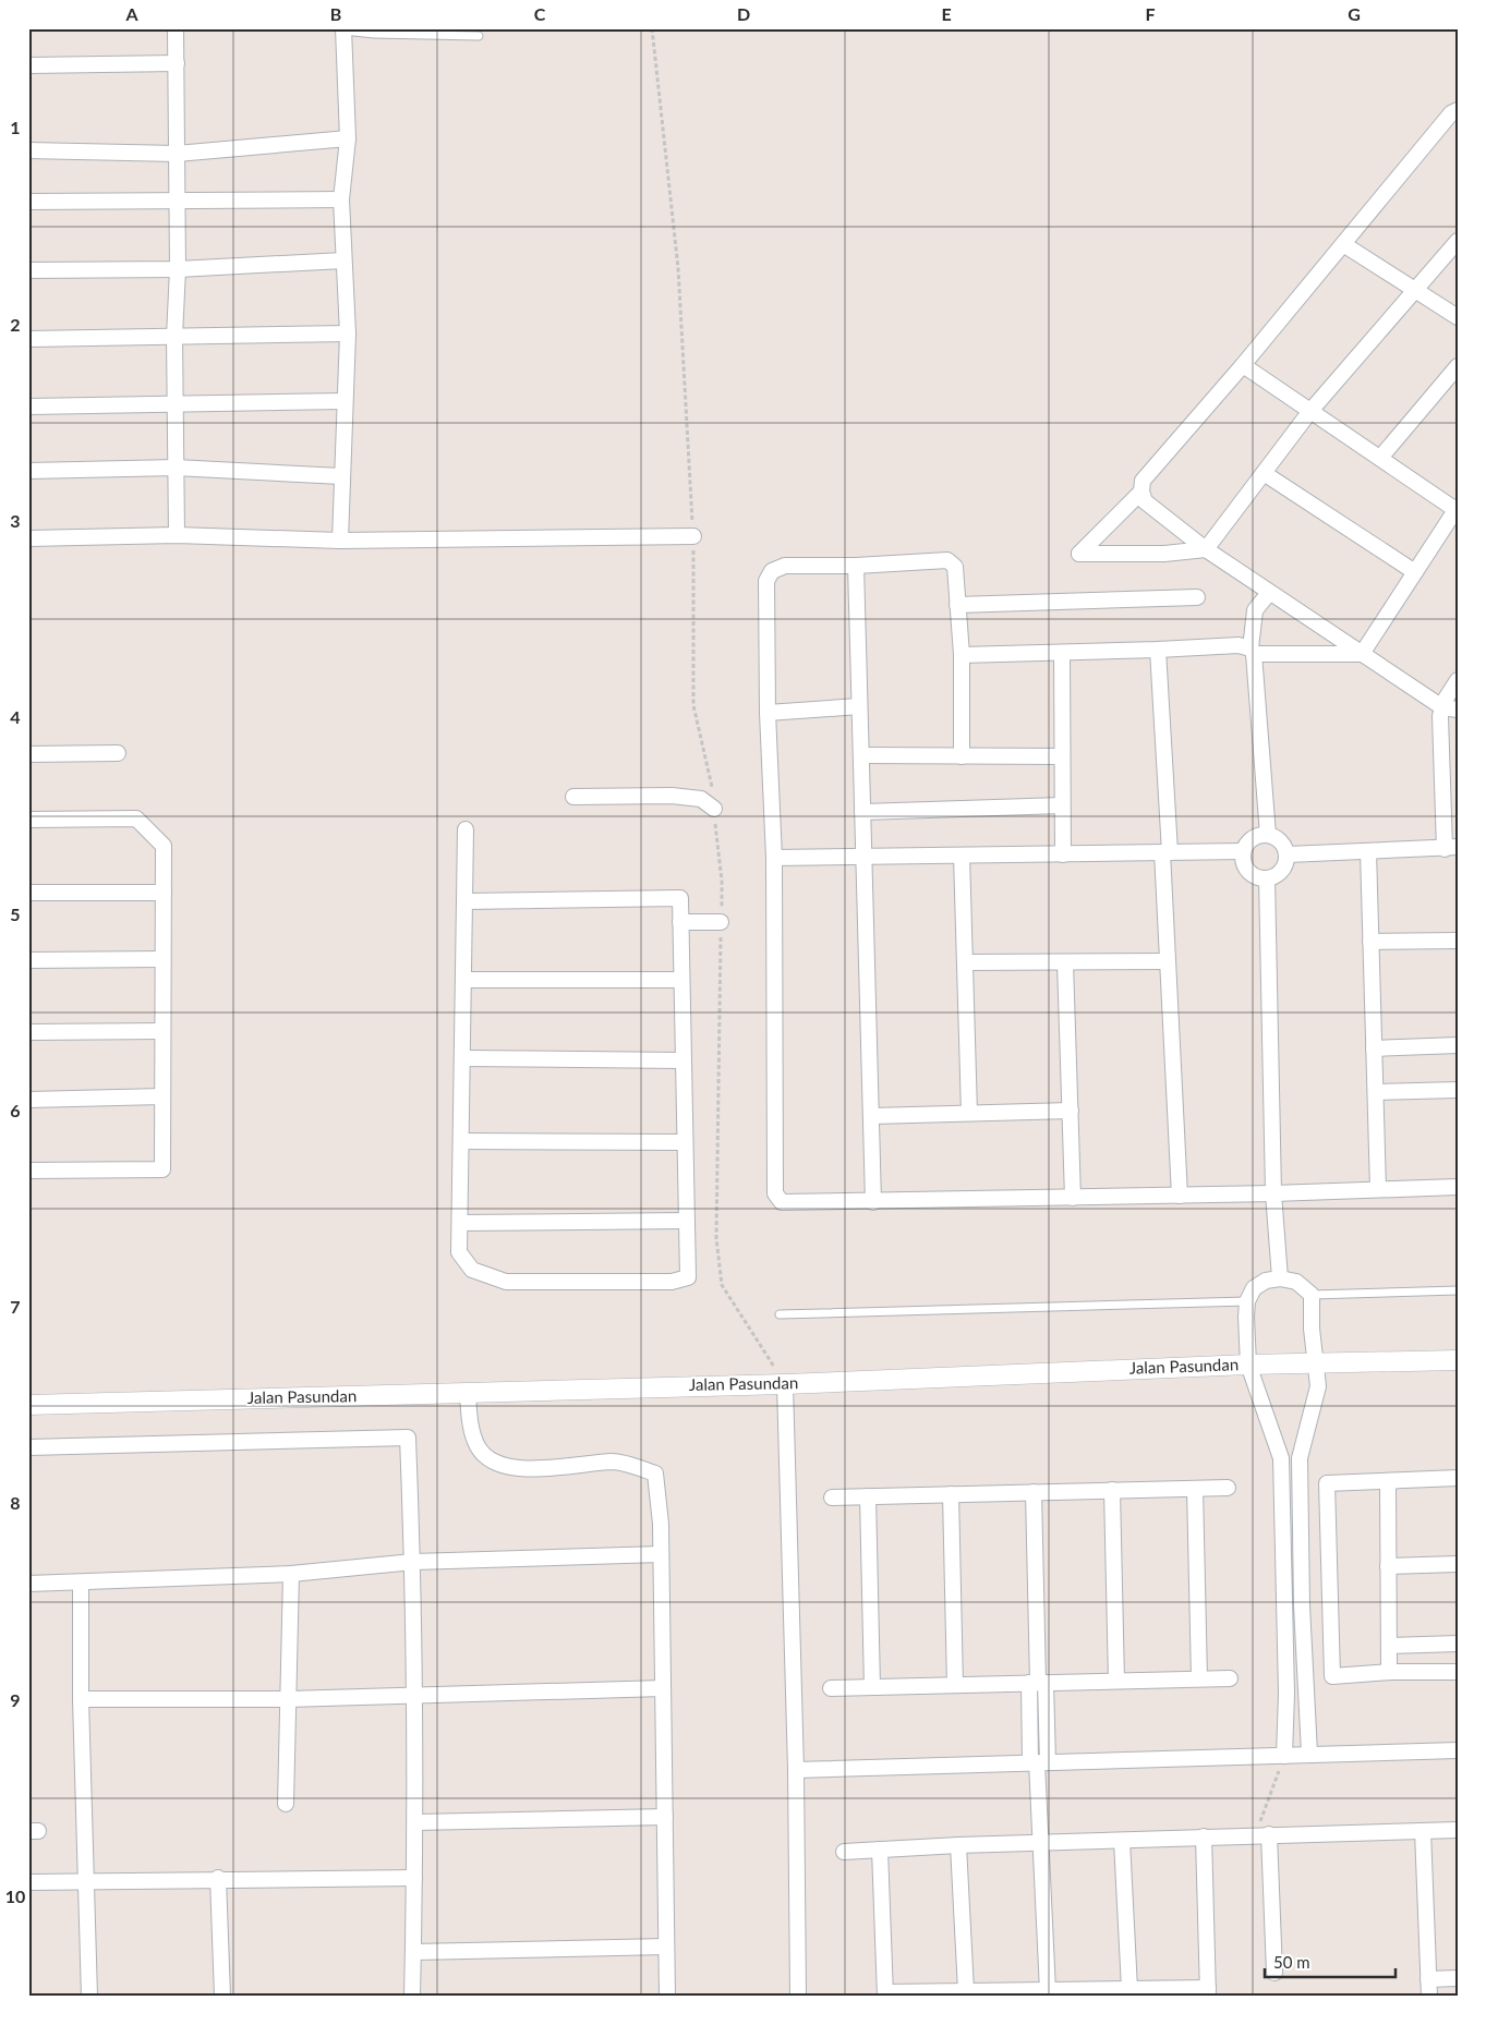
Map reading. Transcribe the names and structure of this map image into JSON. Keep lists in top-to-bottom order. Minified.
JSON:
{"streets":{"street":["Jalan Pasundan"]},"scale_bar":"50 m","grid":{"columns":["A","B","C","D","E","F","G"],"rows":["1","2","3","4","5","6","7","8","9","10"]}}
